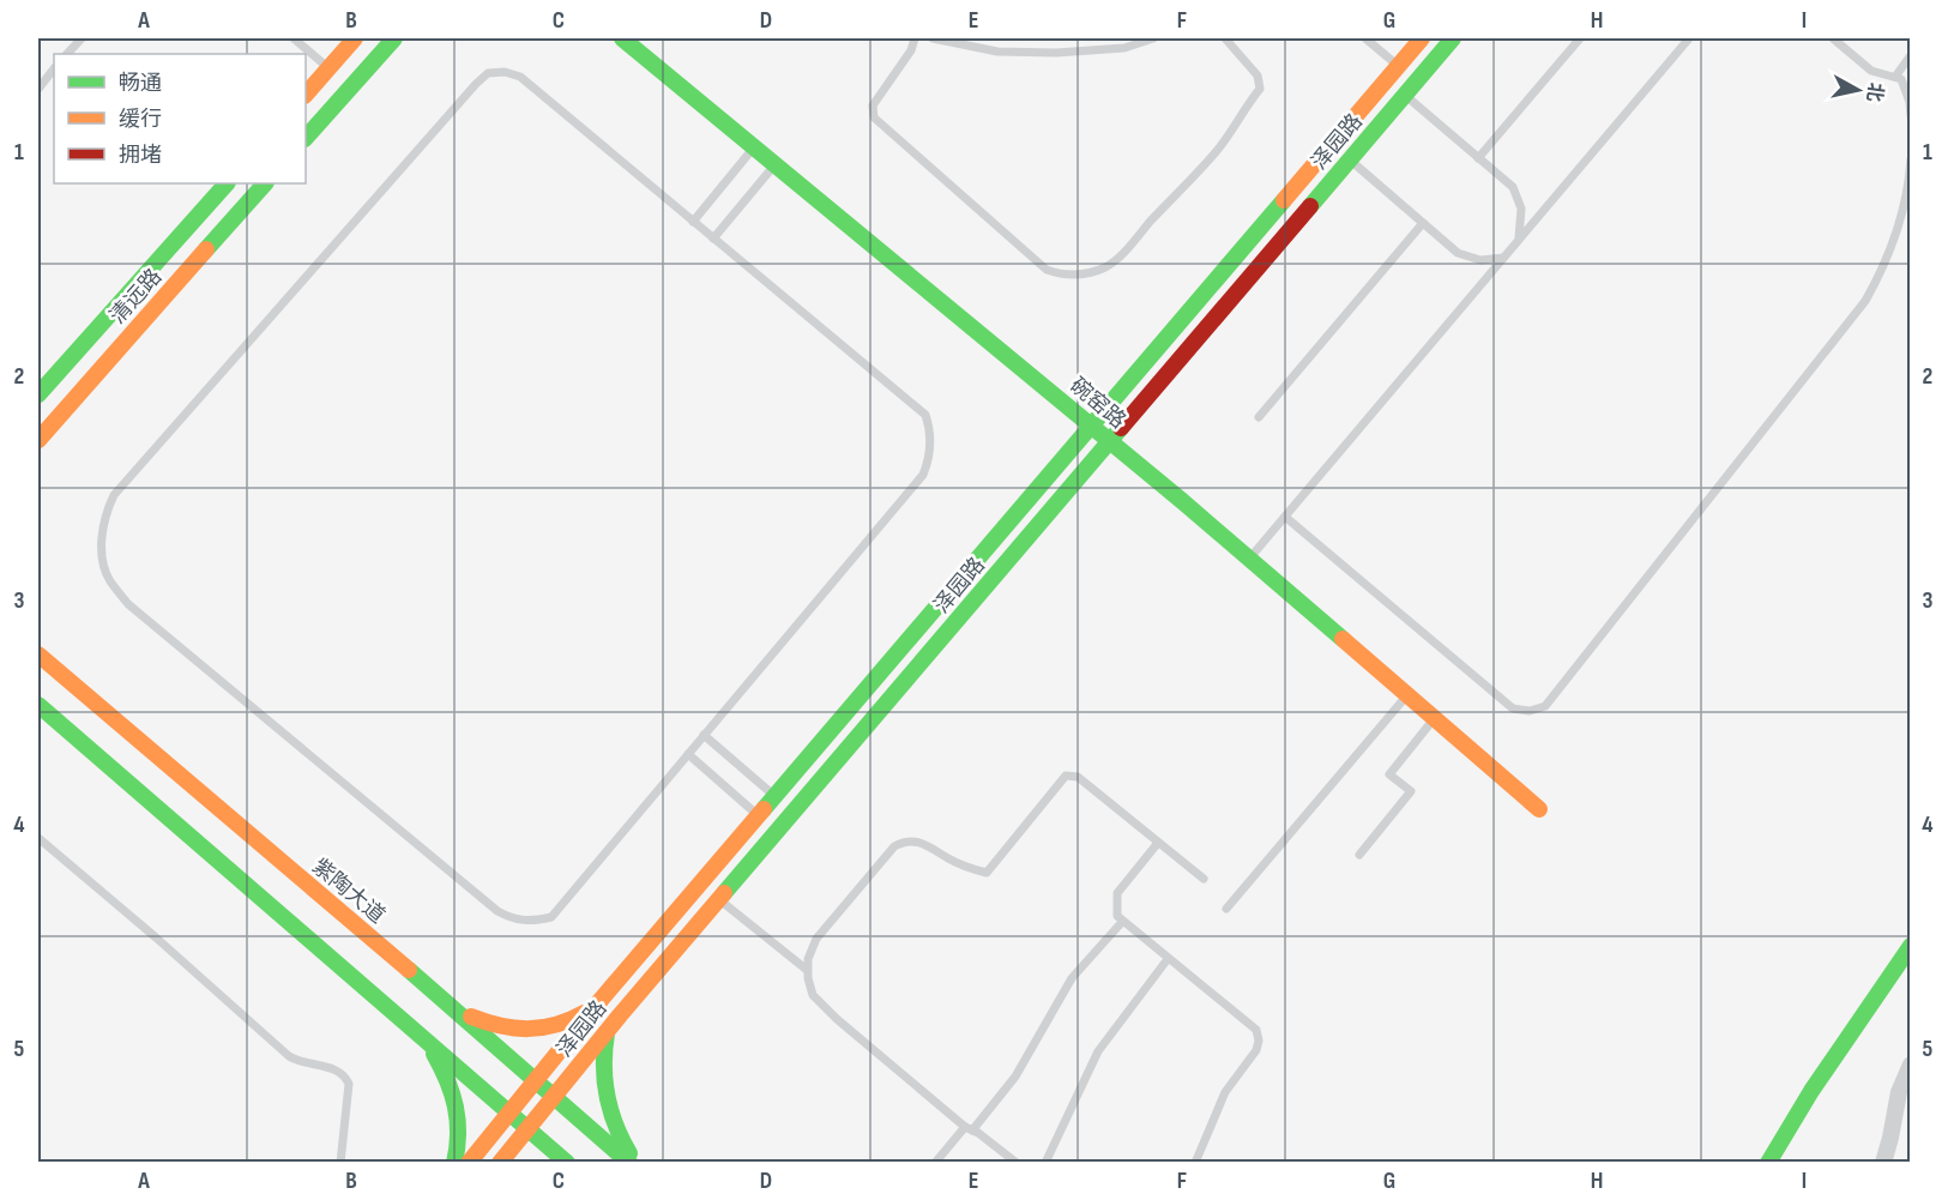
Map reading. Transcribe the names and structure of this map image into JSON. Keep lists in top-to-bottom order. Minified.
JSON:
{"streets":{"street":["泽园路","清远路","碗窑路","紫陶大道"]},"crossings":[["泽园路","碗窑路"],["泽园路","紫陶大道"]],"legend":["畅通","缓行","拥堵"],"north":"right","grid":{"columns":["A","B","C","D","E","F","G","H","I"],"rows":["1","2","3","4","5"]}}
